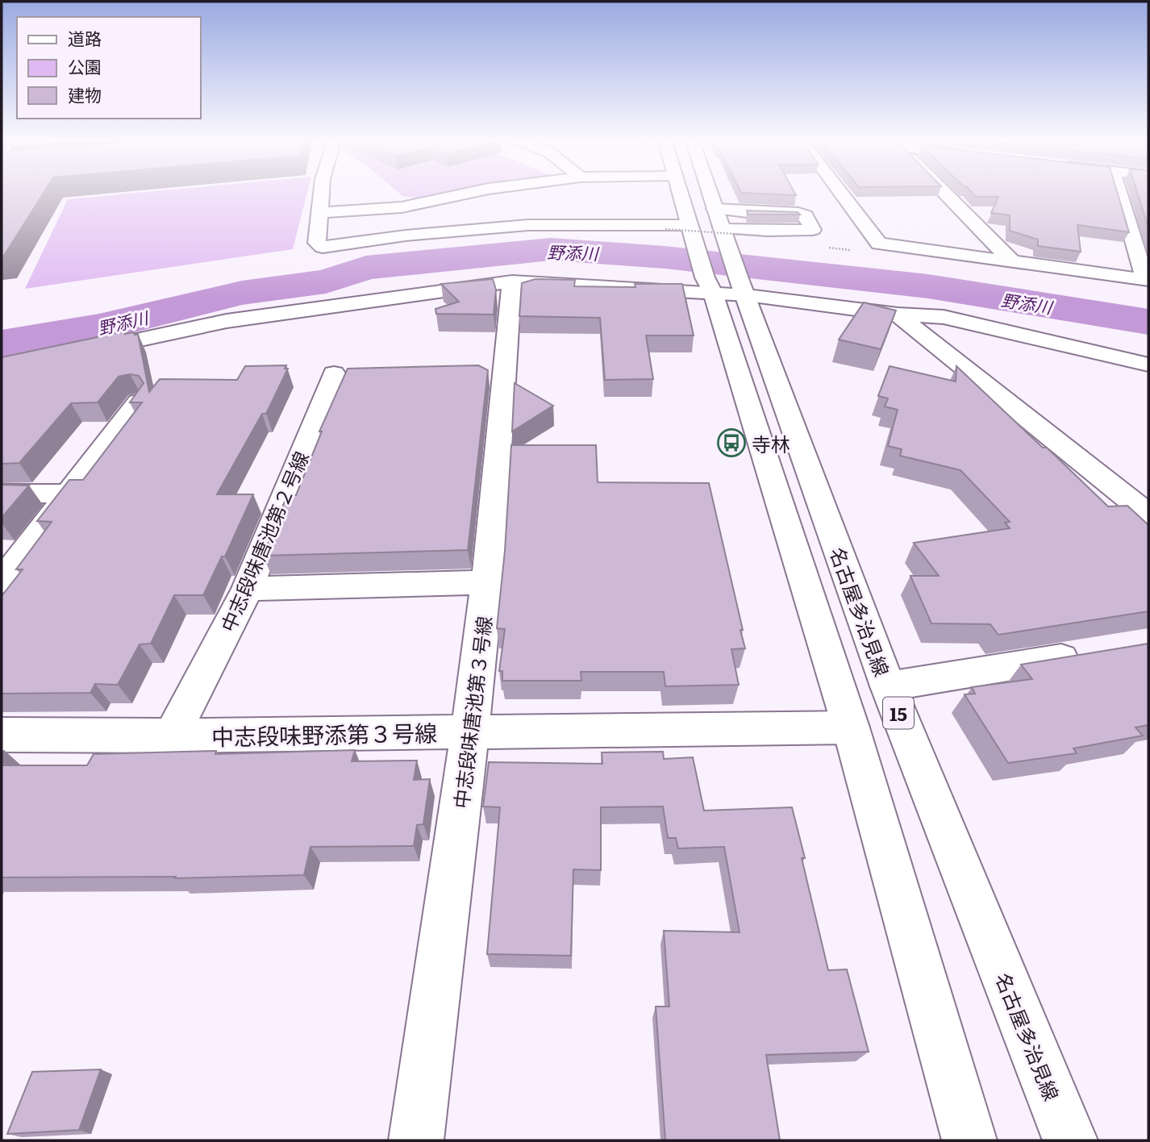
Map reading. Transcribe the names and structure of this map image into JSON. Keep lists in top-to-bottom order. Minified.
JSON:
{"streets":{"street":["中志段味唐池第２号線","名古屋多治見線","中志段味唐池第３号線","15","中志段味野添第３号線"]},"crossings":[["中志段味唐池第２号線","中志段味野添第３号線"],["名古屋多治見線","中志段味野添第３号線"],["中志段味唐池第３号線","中志段味野添第３号線"]],"water":["野添川"],"places":{"bus stop":["寺林"]},"legend":["道路","公園","建物"]}
